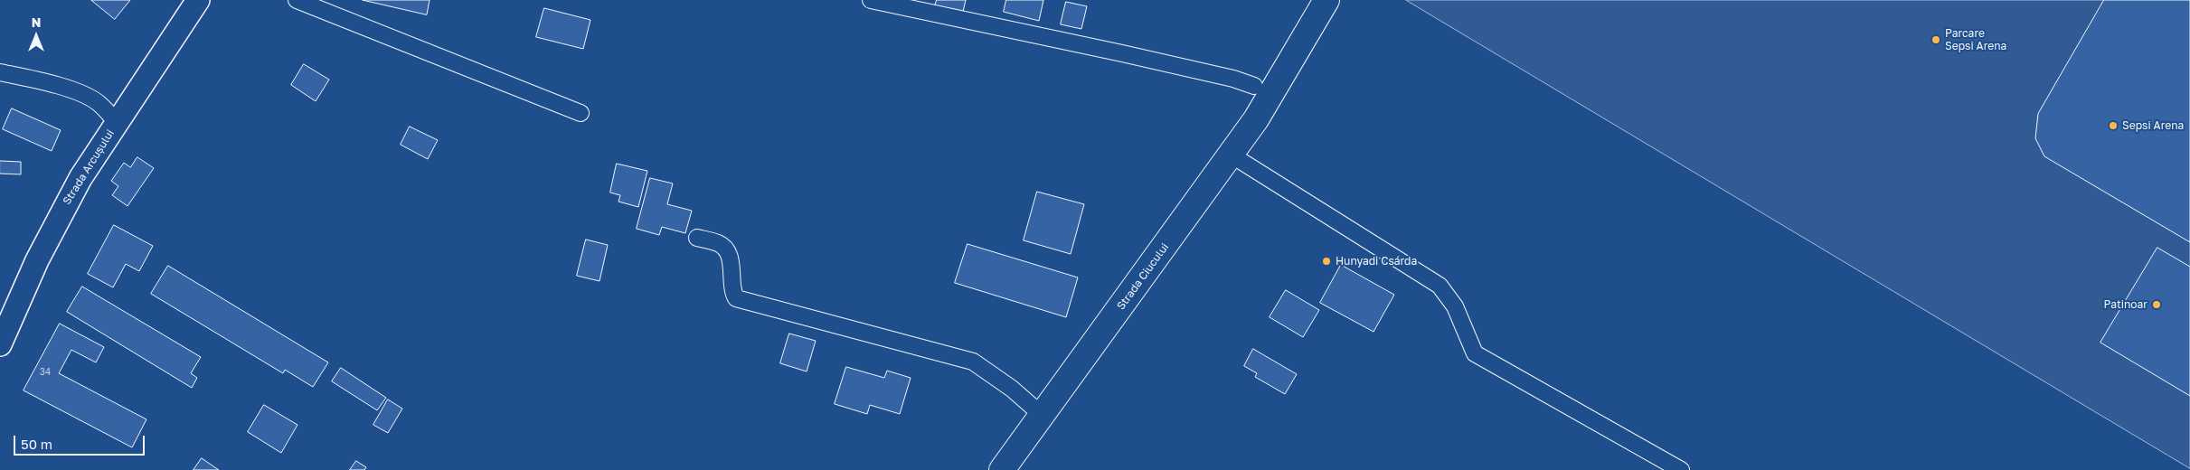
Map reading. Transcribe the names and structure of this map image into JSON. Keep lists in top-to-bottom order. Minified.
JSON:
{"streets":{"main road":["Strada Arcușului","Strada Ciucului"]},"places":["Parcare Sepsi Arena","Sepsi Arena","Hunyadi Csárda","Patinoar"],"house_numbers":["34"],"scale_bar":"50 m","north":"top"}
